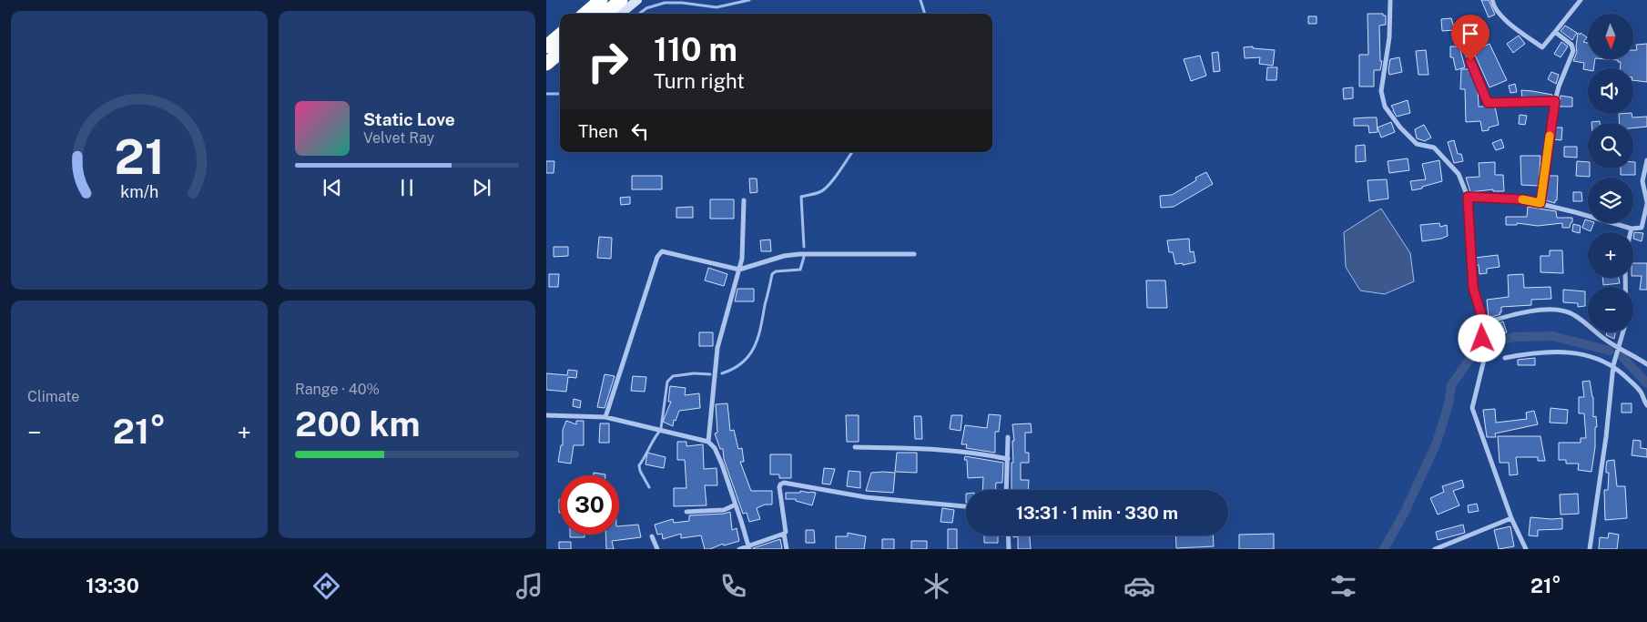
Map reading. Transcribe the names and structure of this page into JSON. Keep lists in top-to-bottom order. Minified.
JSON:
{"north":"bottom","page":{"map_buttons":["+","−"],"turn":["110 m","Turn right"],"song":["Static Love","Velvet Ray"],"then":"Then","tile":["Climate",["Range · 40%","200 km"]],"heat":["−","21°","+"],"limit":"30","trip":"13:31 · 1 min · 330 m","tabs":["13:30","21°"],"gauge":["21","km/h"]}}
